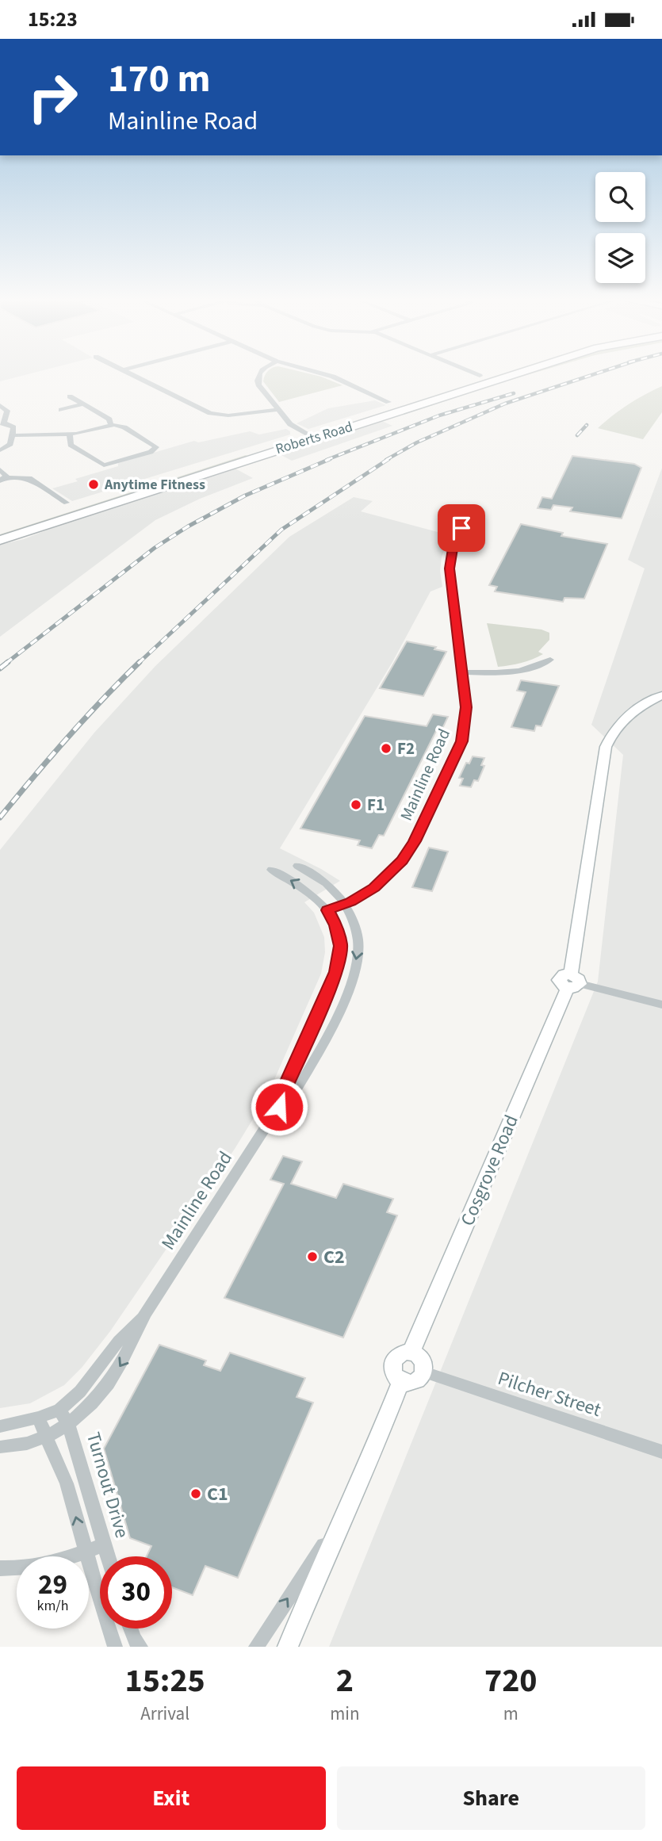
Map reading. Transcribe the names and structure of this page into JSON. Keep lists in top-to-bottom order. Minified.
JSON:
{"streets":{"highway":["Roberts Road"],"main road":["Cosgrove Road"],"street":["Mainline Road","Pilcher Street","Turnout Drive"]},"crossings":[["Mainline Road","Turnout Drive"],["Cosgrove Road","Pilcher Street"]],"places":["Anytime Fitness","F2","F1","C2","C1"],"page":{"status":"15:23","turn":["170 m","Mainline Road"],"speed":"29 km/h","limit":"30","eta":["15:25","Arrival","2","min","720","m"],"buttons":["Exit","Share"]}}
